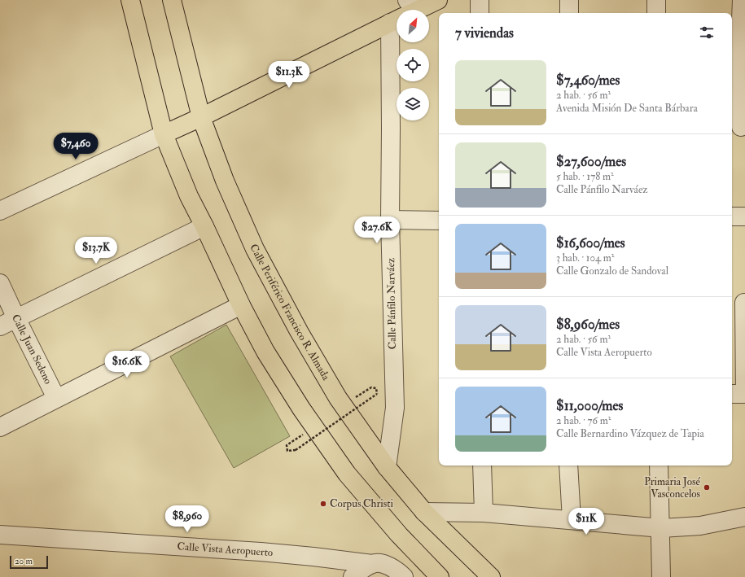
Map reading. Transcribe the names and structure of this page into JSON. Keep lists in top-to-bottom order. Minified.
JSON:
{"streets":{"main road":["Calle Periférico Francisco R. Almada"],"street":["Calle Pánfilo Narváez","Calle Juan Sedeno","Calle Vista Aeropuerto"]},"crossings":[["Calle Pánfilo Narváez","Calle Periférico Francisco R. Almada"]],"places":["Primaria José Vasconcelos","Corpus Christi"],"scale_bar":"20 m","north":"top right","page":{"heading":"7 viviendas","list":[{"name":"$7,460/mes","note":"2 hab. · 56 m² · Avenida Misión De Santa Bárbara"},{"name":"$27,600/mes","note":"5 hab. · 178 m² · Calle Pánfilo Narváez"},{"name":"$16,600/mes","note":"3 hab. · 104 m² · Calle Gonzalo de Sandoval"},{"name":"$8,960/mes","note":"2 hab. · 56 m² · Calle Vista Aeropuerto"},{"name":"$11,000/mes","note":"2 hab. · 76 m² · Calle Bernardino Vázquez de Tapia"}],"price":["$11.3K","$7,460","$27.6K","$13.7K","$16.6K","$8,960","$11K"],"scale":"20 m"}}
